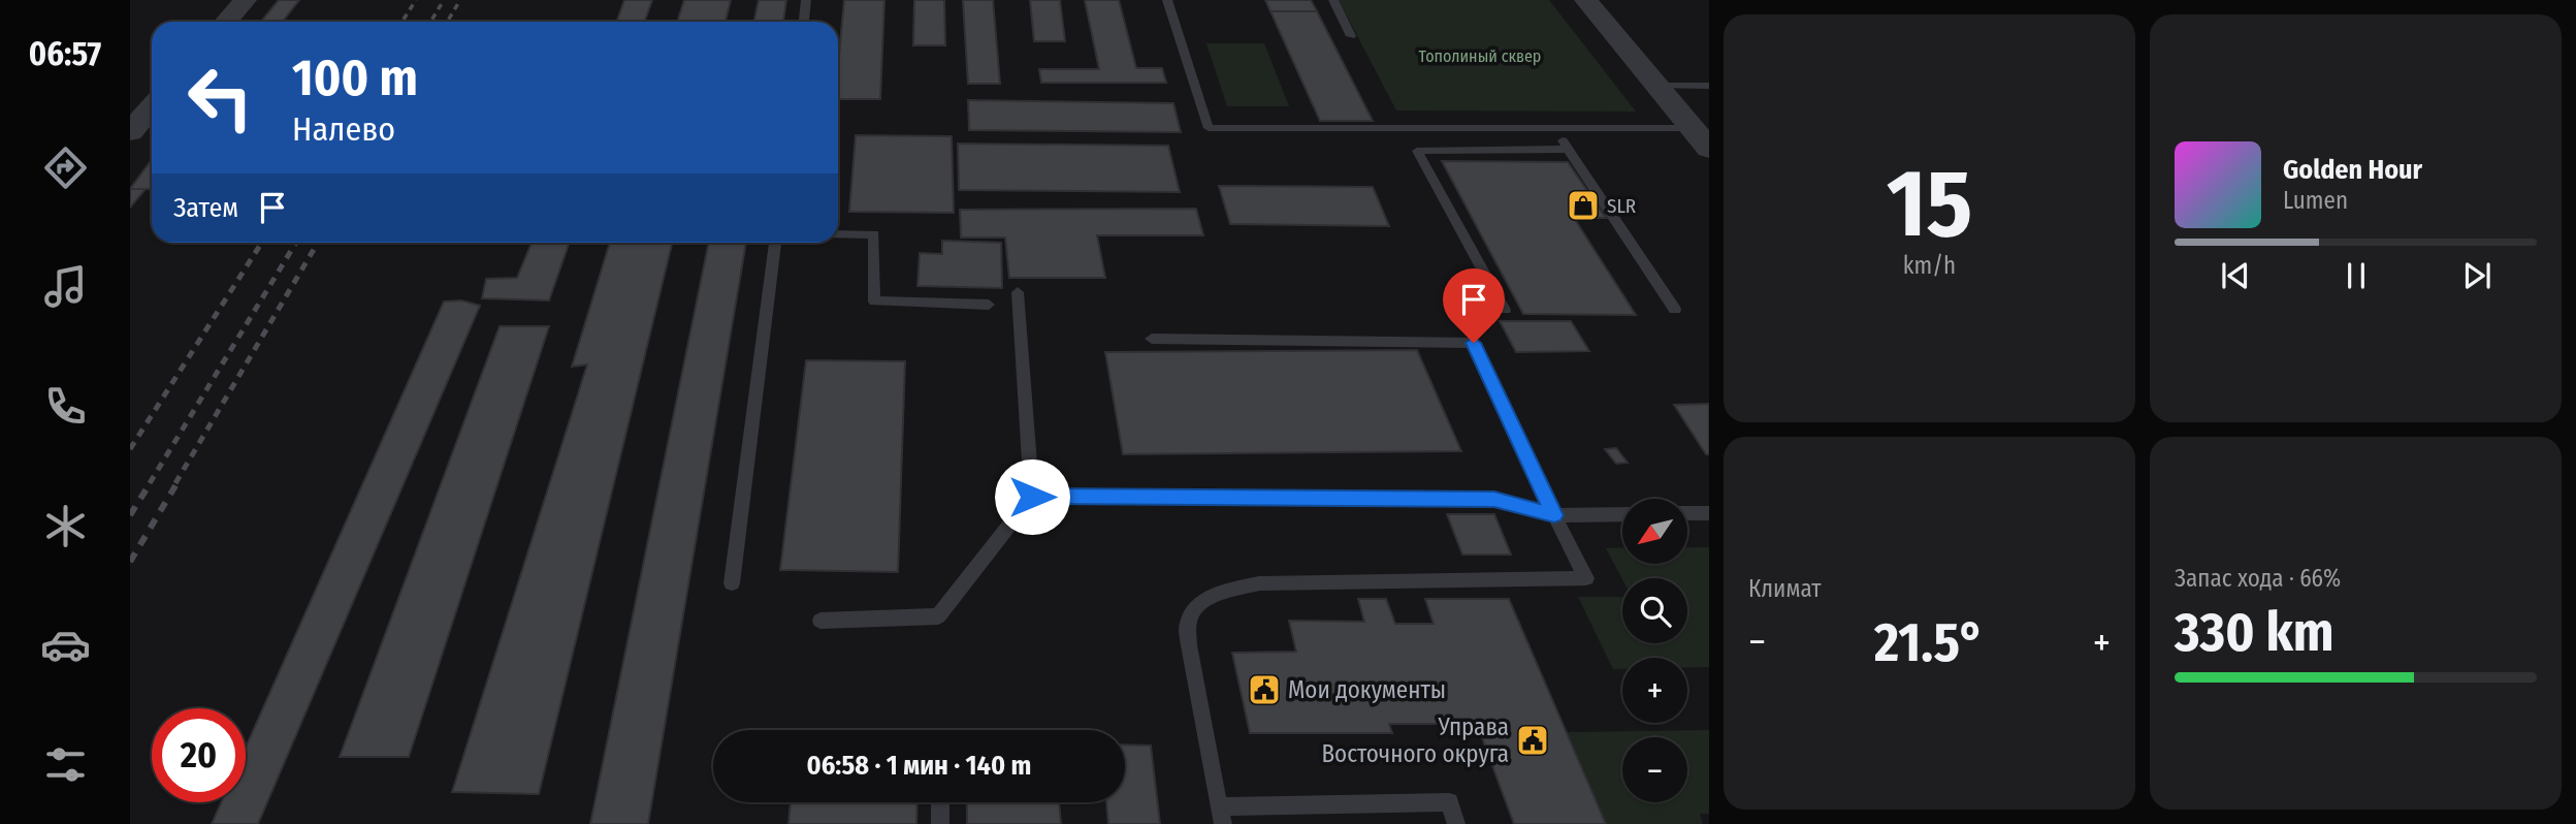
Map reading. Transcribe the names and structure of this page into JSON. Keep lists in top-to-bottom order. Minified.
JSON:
{"parks":["Тополиный сквер"],"places":{"shop":["SLR"],"public building":["Мои документы","Управа Восточного округа"]},"north":"bottom left","page":{"tabs":"06:57","tile":[["15","km/h"],"Климат",["Запас хода · 66%","330 km"]],"turn":["100 m","Налево"],"song":["Golden Hour","Lumen"],"then":"Затем","map_buttons":["+","−"],"heat":["−","21.5°","+"],"limit":"20","trip":"06:58 · 1 мин · 140 m"}}
